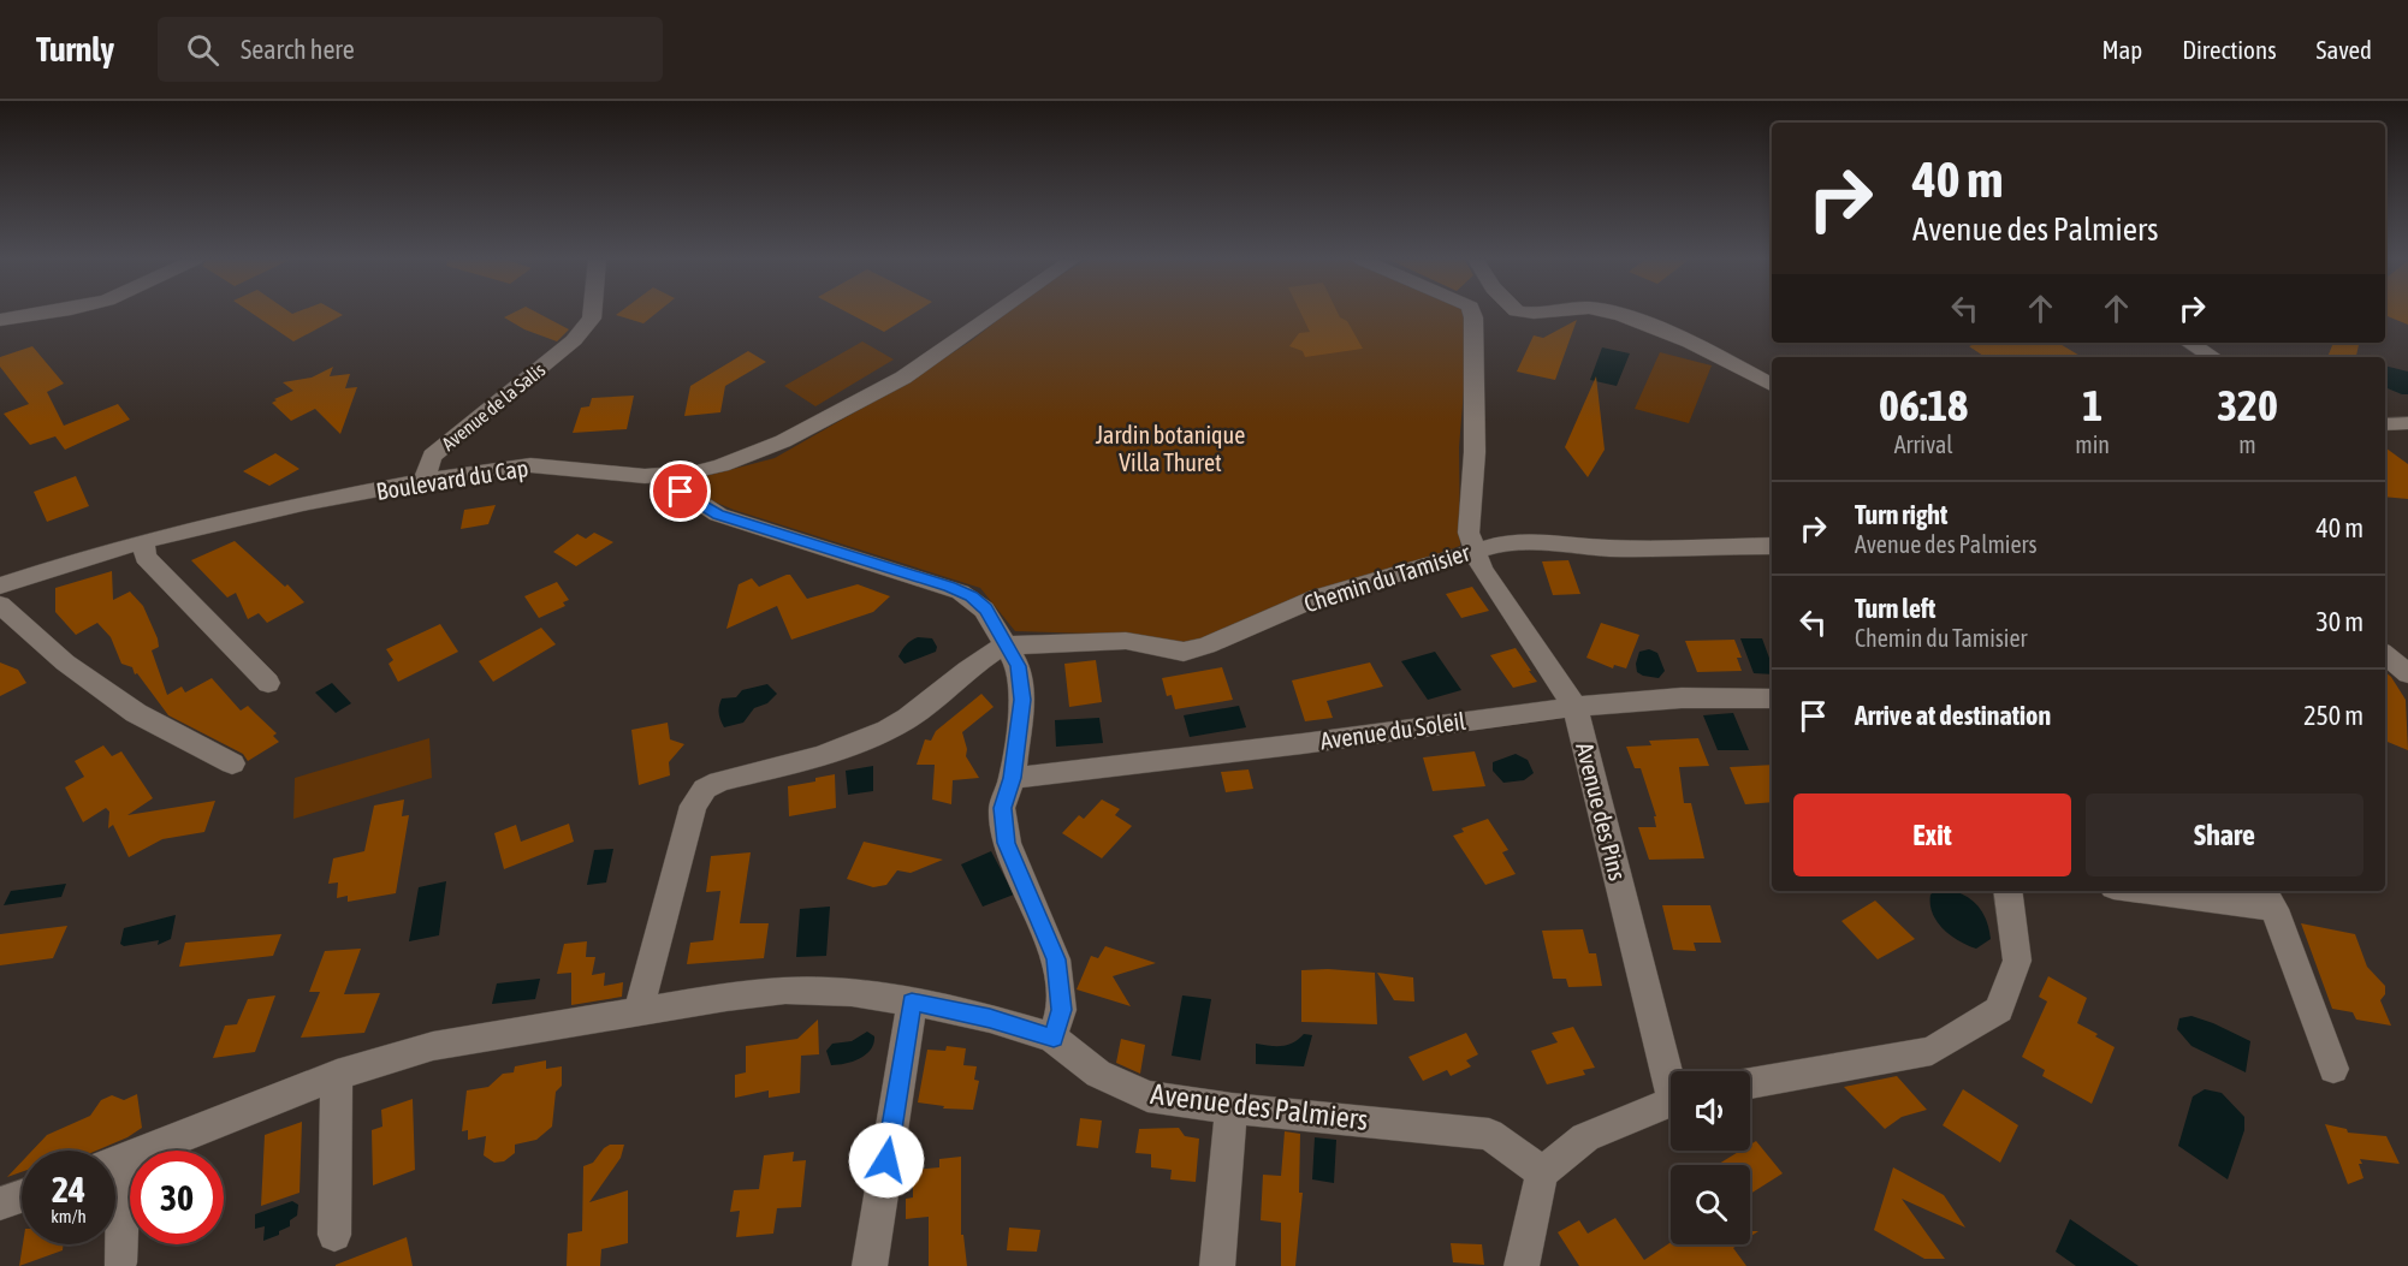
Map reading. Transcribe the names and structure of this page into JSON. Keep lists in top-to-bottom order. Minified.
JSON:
{"streets":{"street":["Avenue de la Salis","Boulevard du Cap","Chemin du Tamisier","Avenue du Soleil","Avenue des Pins","Avenue des Palmiers"]},"crossings":[["Avenue de la Salis","Boulevard du Cap"],["Chemin du Tamisier","Avenue des Pins"],["Avenue du Soleil","Avenue des Pins"]],"parks":["Jardin botanique Villa Thuret"],"page":{"header":"Turnly","search":"Search here","nav":["Map","Directions","Saved"],"turn":["40 m","Avenue des Palmiers"],"eta":["06:18","Arrival","1","min","320","m"],"list":[{"name":"Turn right","note":"Avenue des Palmiers","value":"40 m"},{"name":"Turn left","note":"Chemin du Tamisier","value":"30 m"},{"name":"Arrive at destination","value":"250 m"}],"buttons":["Exit","Share"],"speed":"24 km/h","limit":"30"}}
